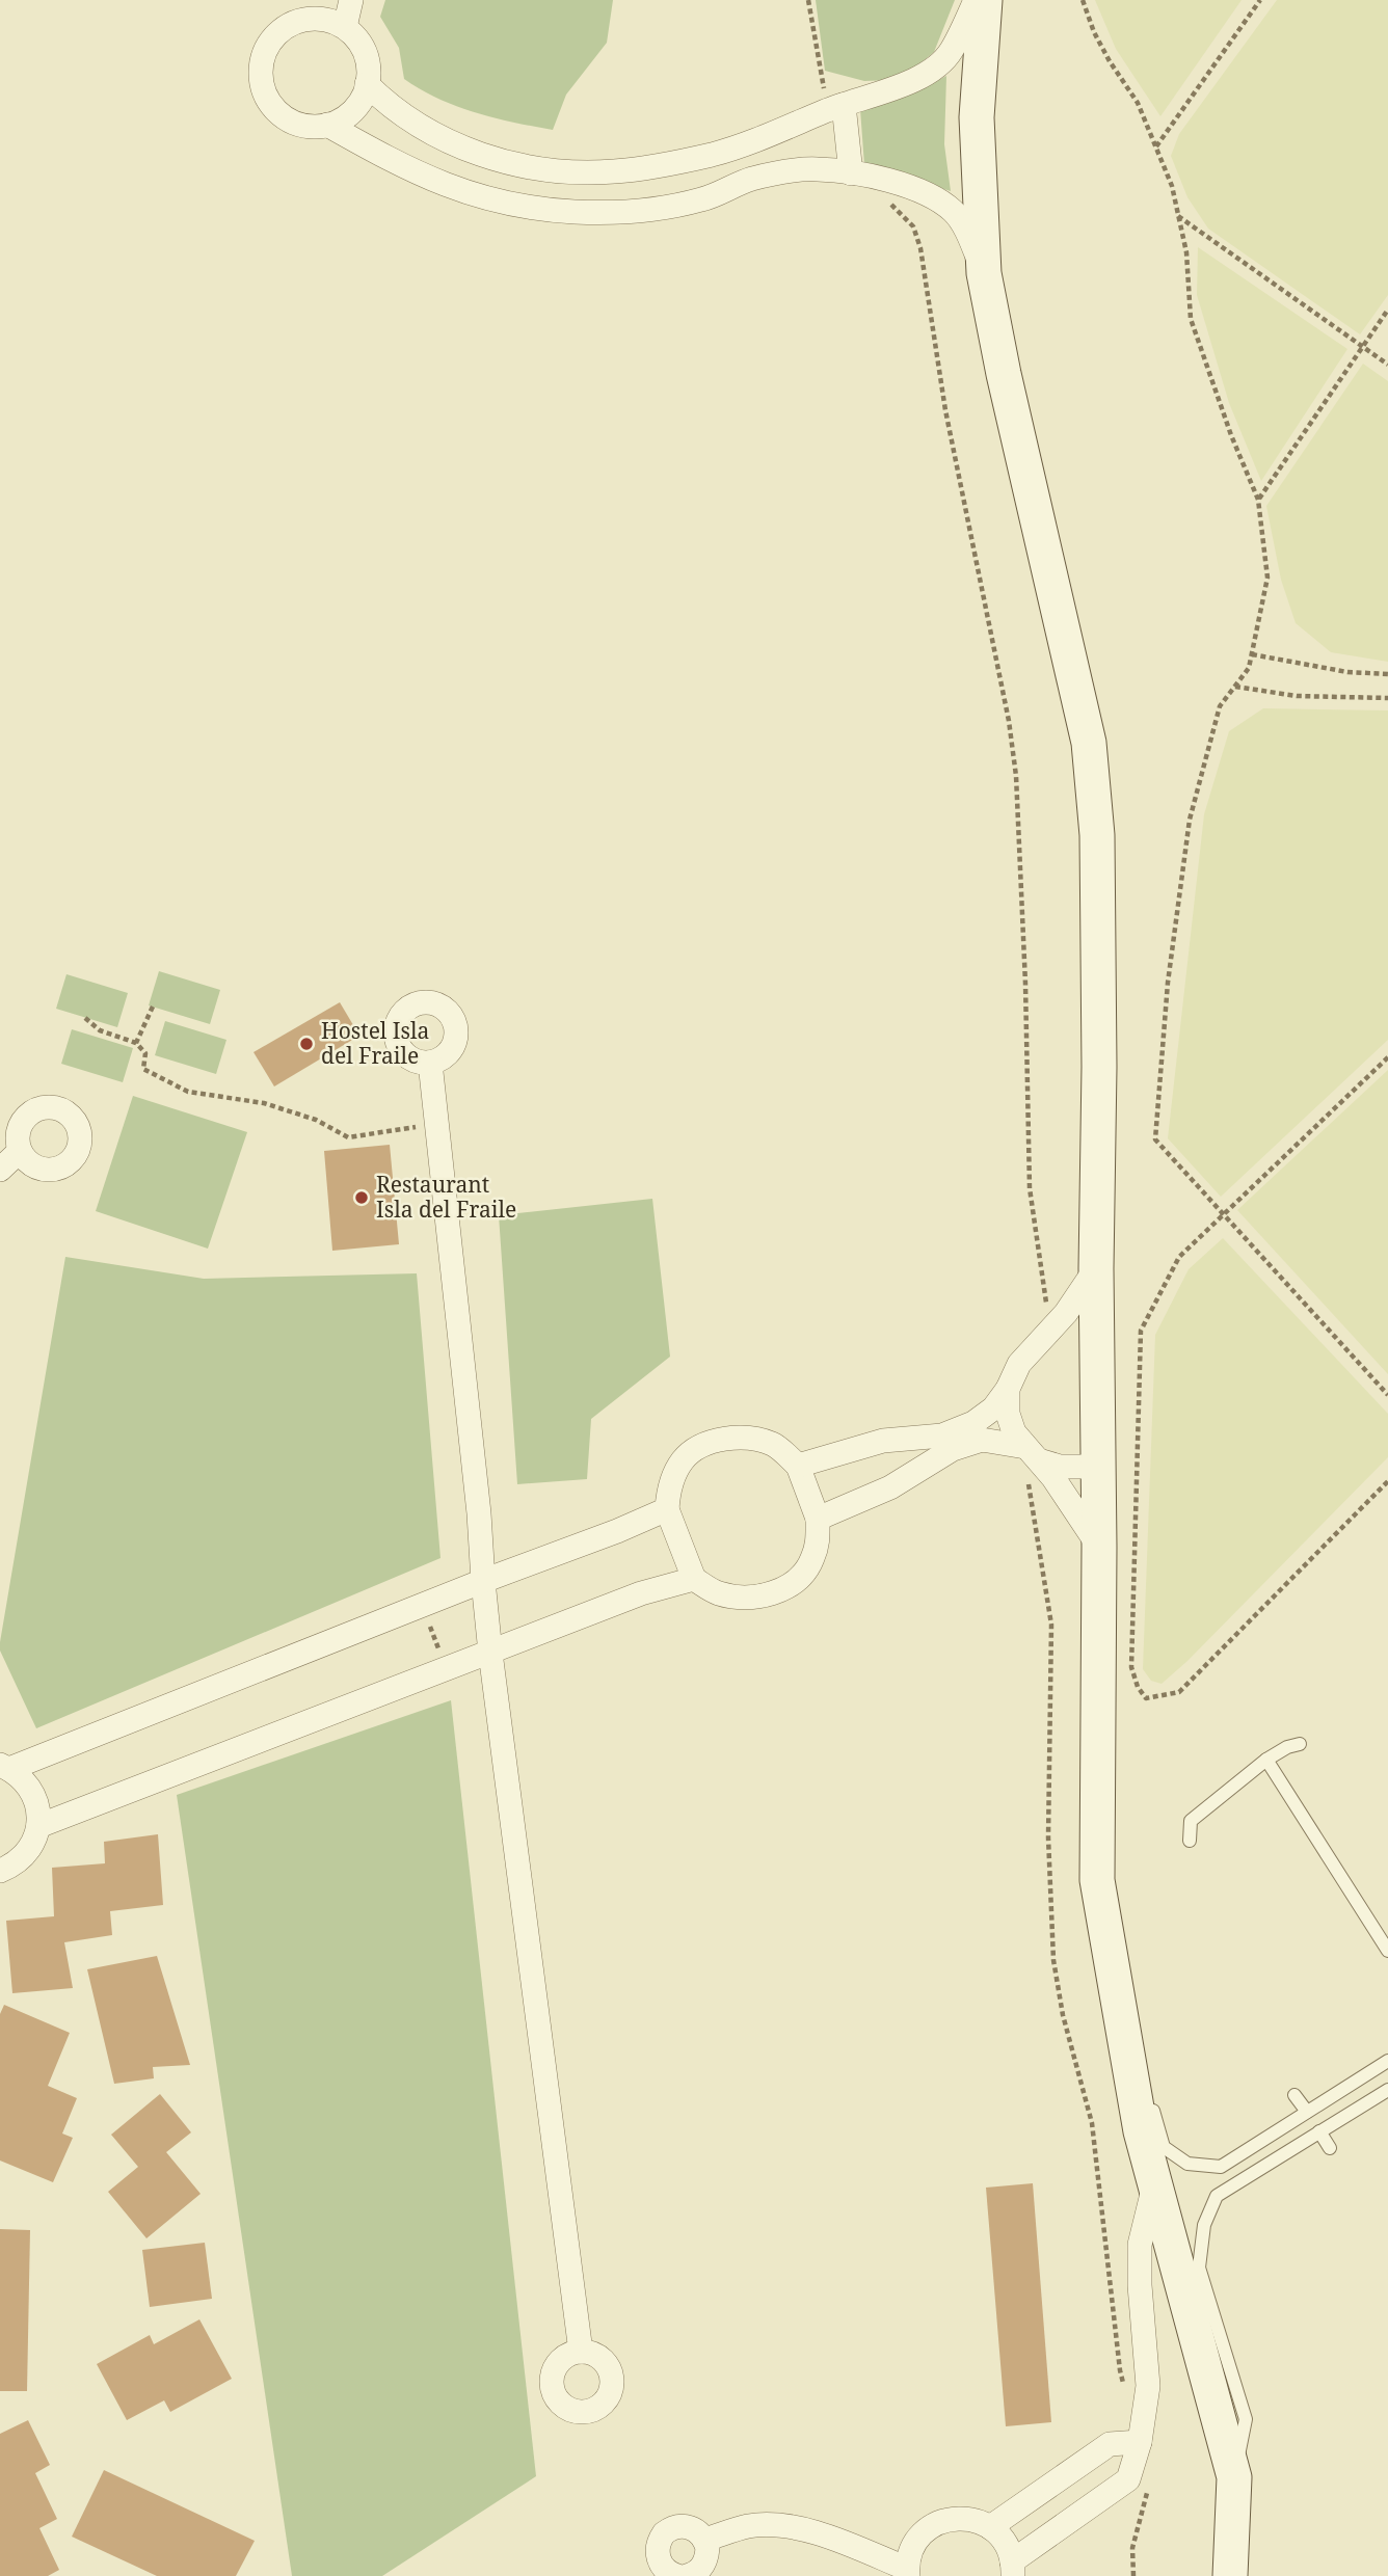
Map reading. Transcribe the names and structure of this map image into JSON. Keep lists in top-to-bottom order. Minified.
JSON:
{"places":["Hostel Isla del Fraile","Restaurant Isla del Fraile"]}
